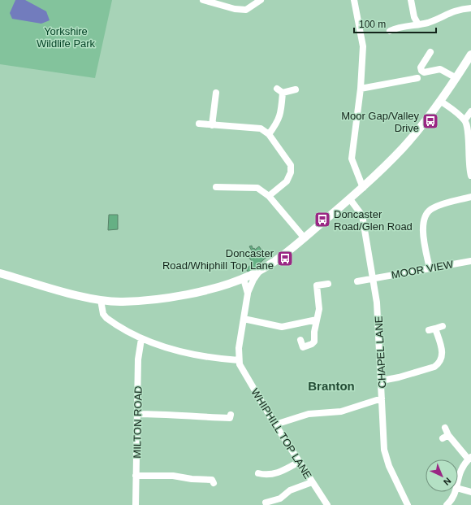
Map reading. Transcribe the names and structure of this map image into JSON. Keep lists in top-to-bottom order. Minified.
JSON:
{"streets":{"street":["MOOR VIEW","CHAPEL LANE","MILTON ROAD","WHIPHILL TOP LANE"]},"crossings":[["MOOR VIEW","CHAPEL LANE"]],"districts":["Branton"],"parks":["Yorkshire Wildlife Park"],"places":{"bus stop":["Moor Gap/Valley Drive","Doncaster Road/Glen Road","Doncaster Road/Whiphill Top Lane"]},"scale_bar":"100 m","north":"bottom right"}
